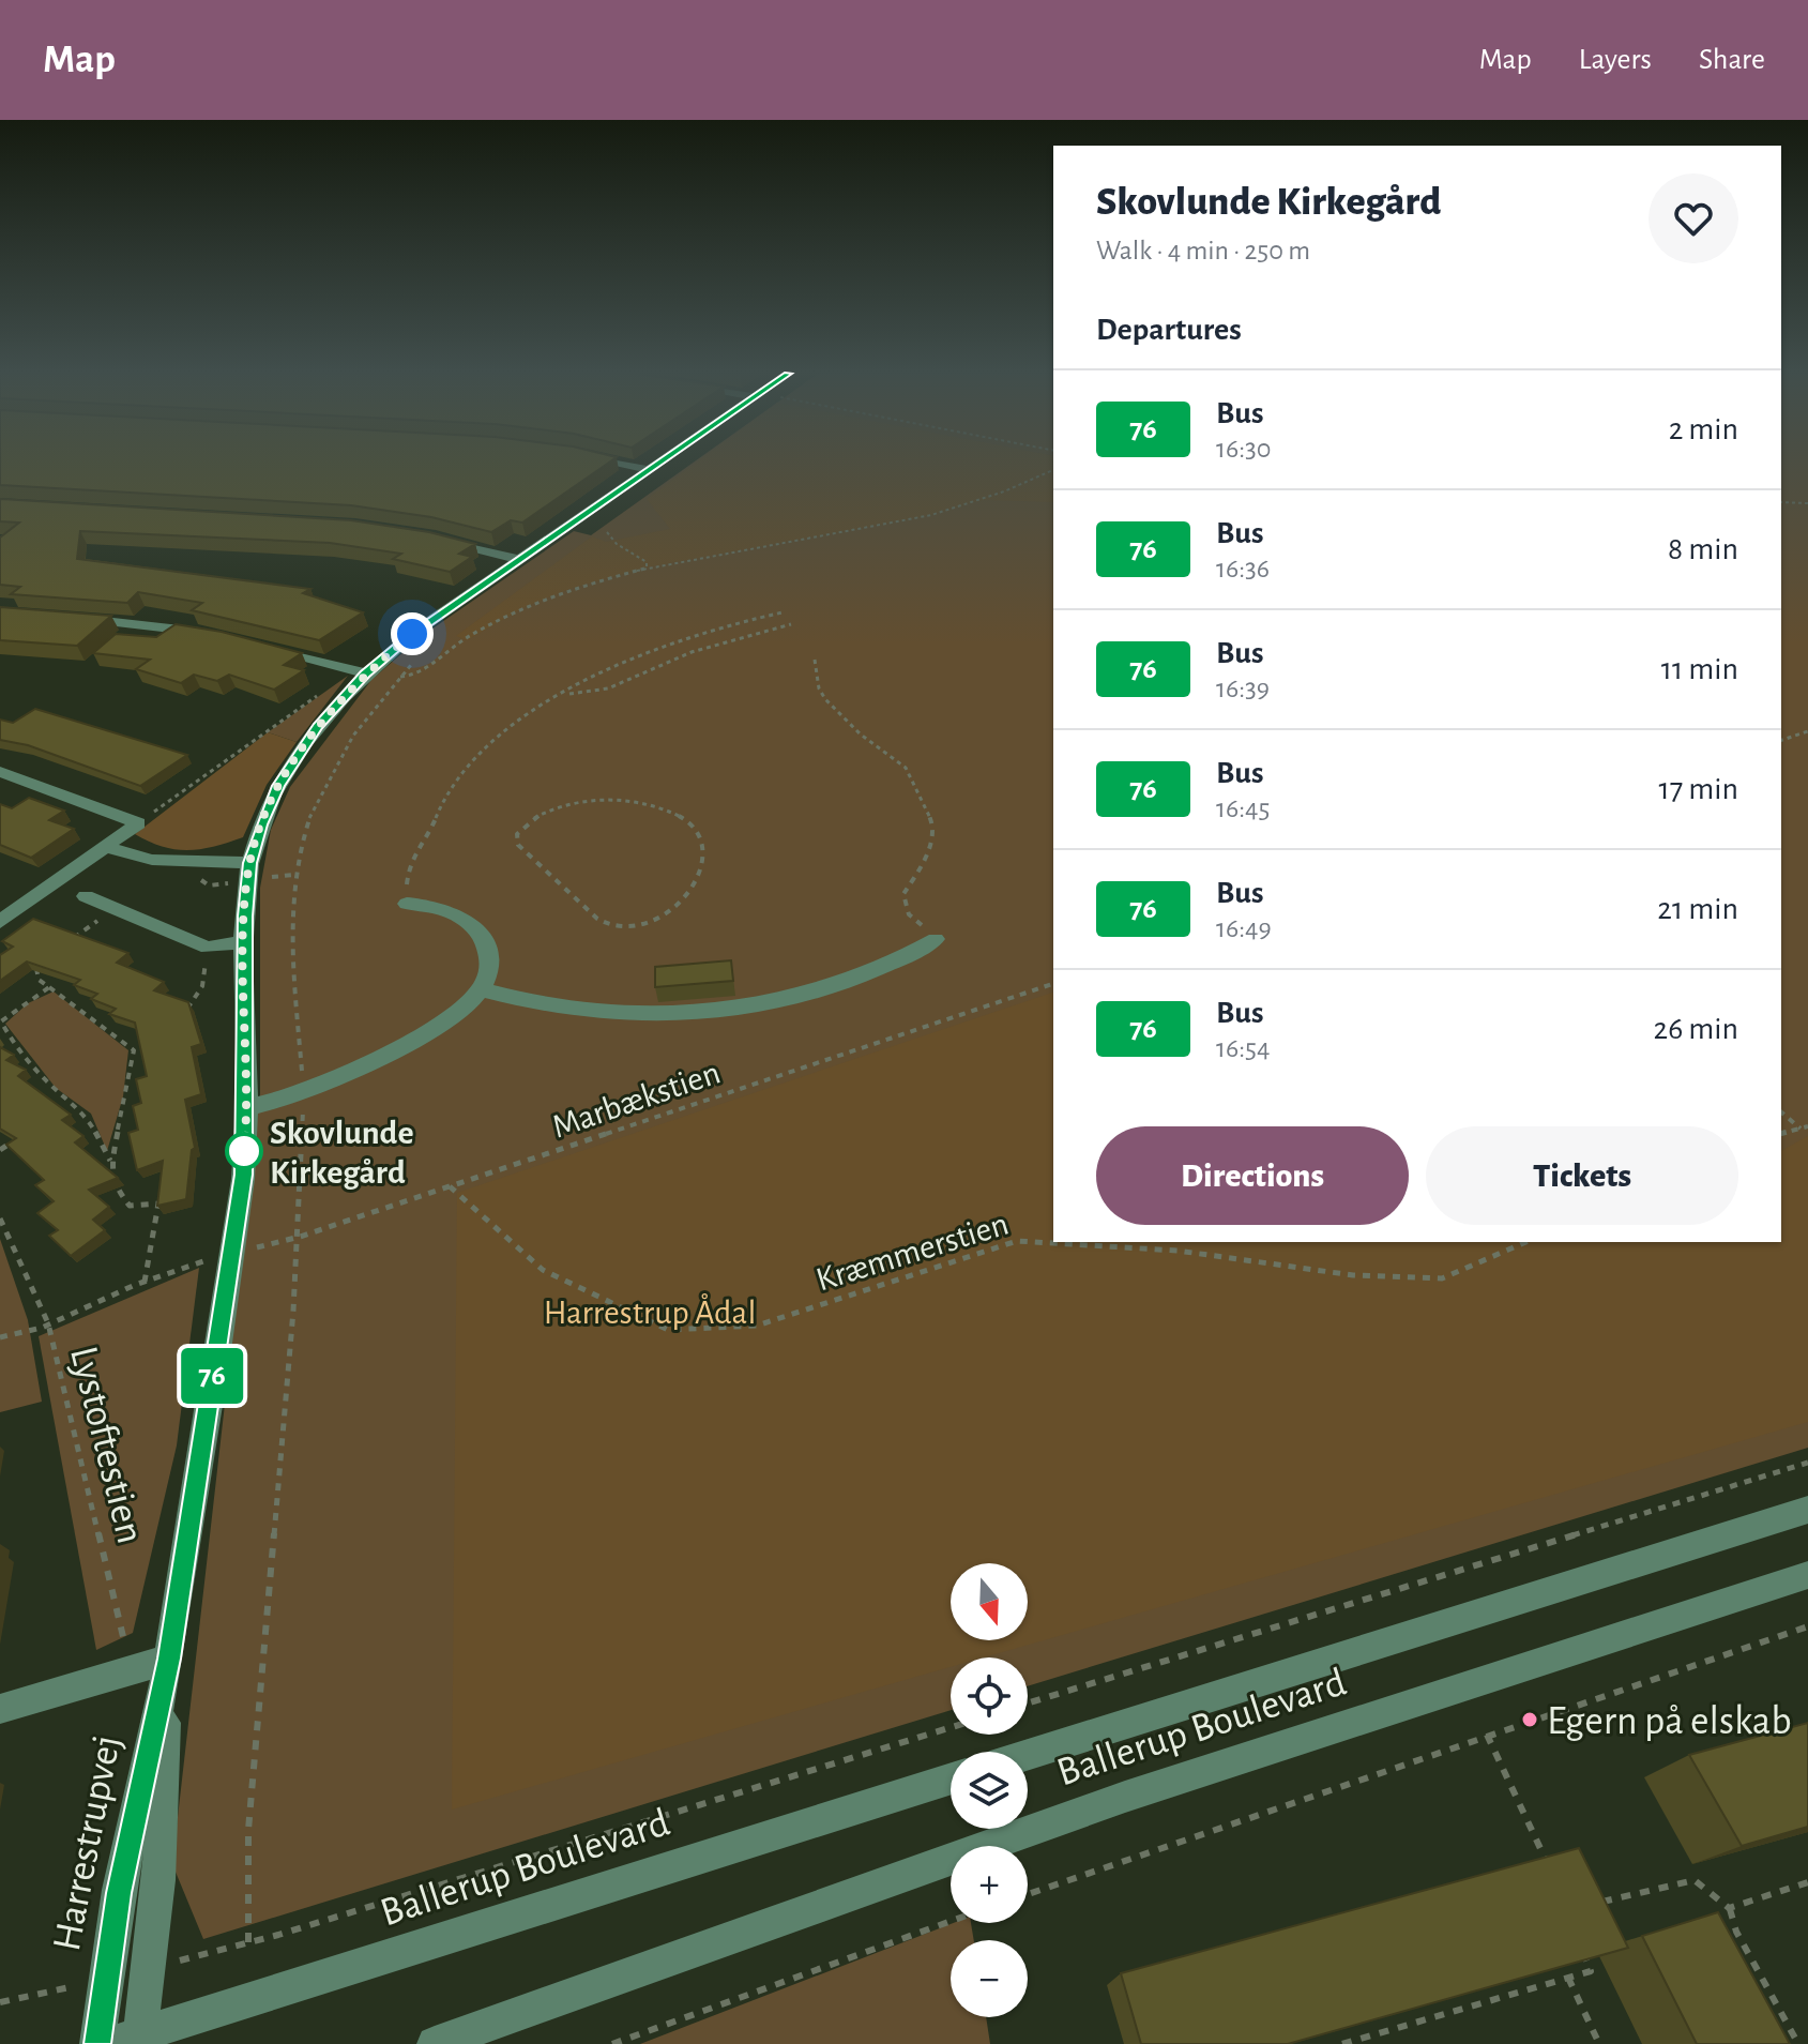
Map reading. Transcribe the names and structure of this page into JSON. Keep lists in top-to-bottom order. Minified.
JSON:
{"streets":{"street":["Ballerup Boulevard","Harrestrupvej"],"path":["Marbækstien","Kræmmerstien","Lystoftestien"]},"crossings":[["Marbækstien","Kræmmerstien"],["Marbækstien","Lystoftestien"],["Marbækstien","Harrestrupvej"],["Lystoftestien","Harrestrupvej"],["Ballerup Boulevard","Harrestrupvej"]],"parks":["Harrestrup Ådal"],"places":["Skovlunde Kirkegård","Egern på elskab"],"lines":["bus line 76"],"north":"bottom","page":{"header":"Map","nav":["Map","Layers","Share"],"on_map":"76","heading":[["Skovlunde Kirkegård","Walk · 4 min · 250 m"],"Departures"],"list":[{"mark":"76","name":"Bus","note":"16:30","value":"2 min"},{"mark":"76","name":"Bus","note":"16:36","value":"8 min"},{"mark":"76","name":"Bus","note":"16:39","value":"11 min"},{"mark":"76","name":"Bus","note":"16:45","value":"17 min"},{"mark":"76","name":"Bus","note":"16:49","value":"21 min"},{"mark":"76","name":"Bus","note":"16:54","value":"26 min"}],"buttons":["Directions","Tickets"],"map_buttons":["+","−"]}}
